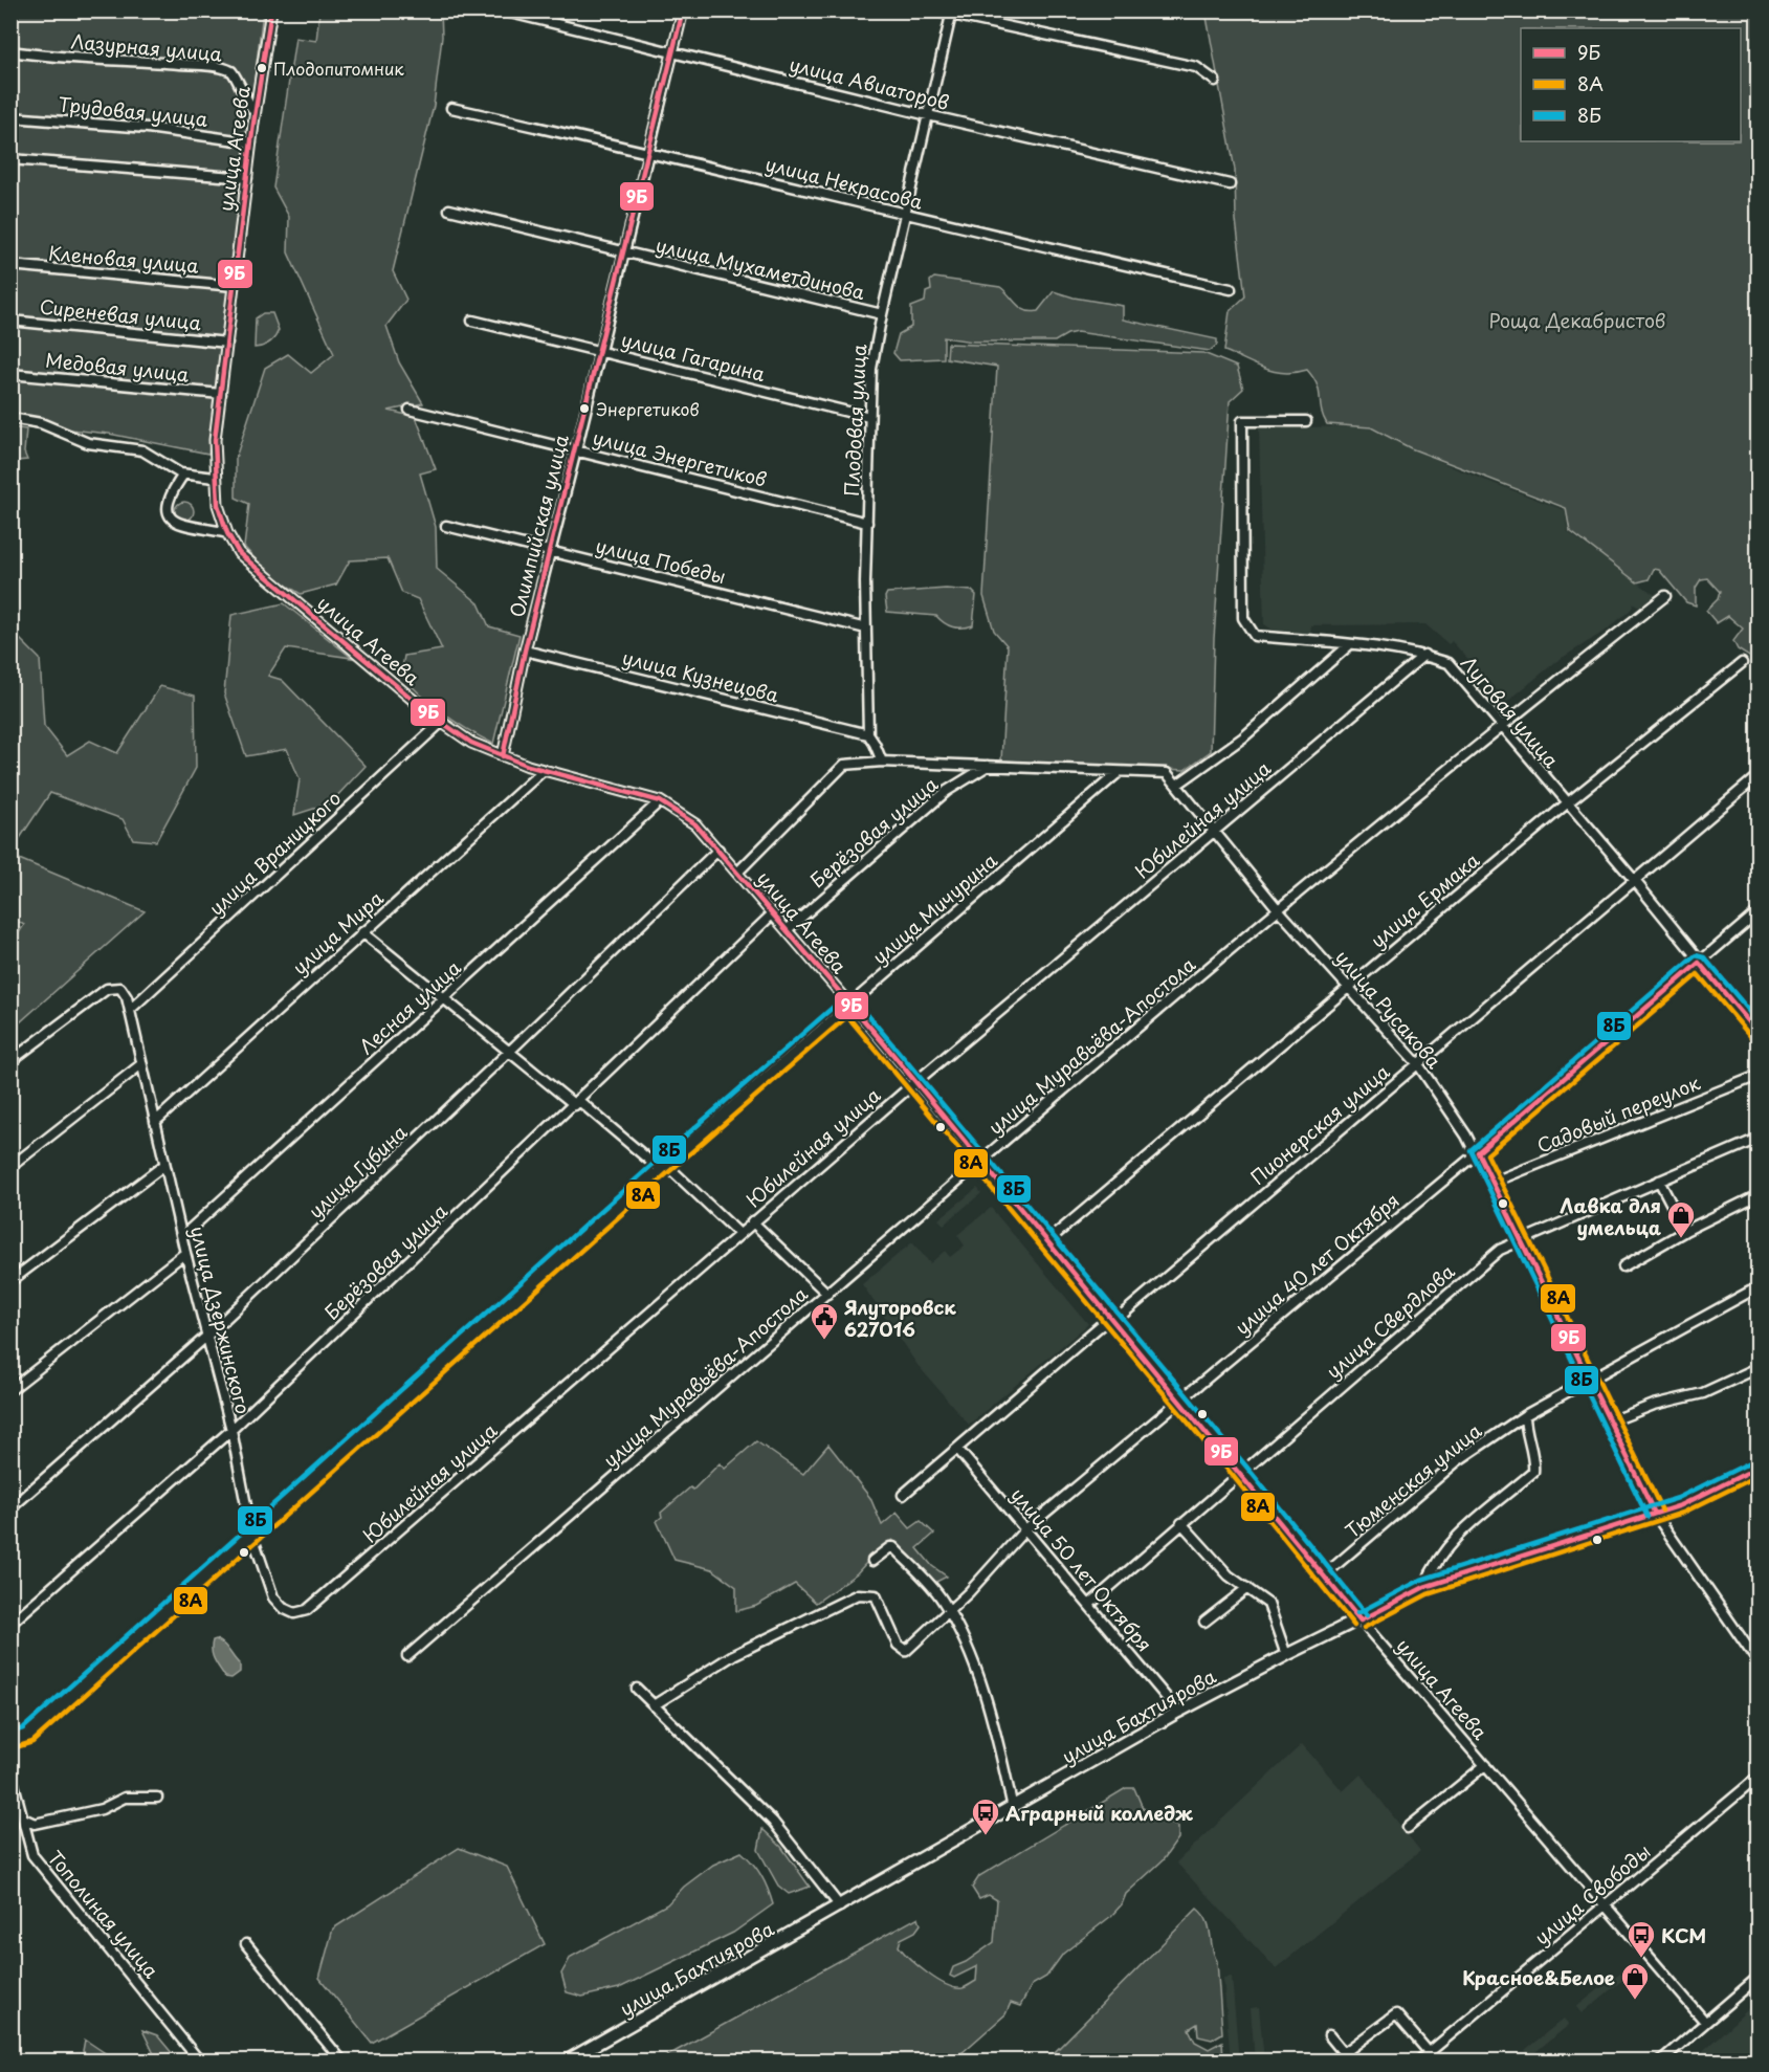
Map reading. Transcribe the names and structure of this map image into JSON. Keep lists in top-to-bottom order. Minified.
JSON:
{"streets":{"main road":["улица Бахтиярова"],"street":["Лазурная улица","улица Авиаторов","Трудовая улица","улица Агеева","улица Некрасова","Кленовая улица","улица Мухаметдинова","Сиреневая улица","улица Гагарина","Медовая улица","Плодовая улица","улица Энергетиков","Олимпийская улица","улица Победы","улица Кузнецова","Луговая улица","Юбилейная улица","Берёзовая улица","улица Враницкого","улица Ермака","улица Мичурина","улица Мира","Лесная улица","улица Русакова","улица Муравьёва-Апостола","Садовый переулок","Пионерская улица","улица Губина","улица 40 лет Октября","улица Дзержинского","улица Свердлова","Тюменская улица","улица 50 лет Октября","улица Свободы","Тополиная улица"]},"crossings":[["Лазурная улица","улица Агеева"],["улица Авиаторов","Плодовая улица"],["улица Авиаторов","Олимпийская улица"],["Трудовая улица","улица Агеева"],["улица Агеева","Кленовая улица"],["улица Агеева","Сиреневая улица"],["улица Агеева","Медовая улица"],["улица Агеева","Олимпийская улица"],["улица Агеева","Юбилейная улица"],["улица Агеева","Берёзовая улица"],["улица Агеева","улица Враницкого"],["улица Агеева","улица Ермака"],["улица Агеева","улица Мичурина"],["улица Агеева","улица Мира"],["улица Агеева","Лесная улица"],["улица Агеева","улица Муравьёва-Апостола"],["улица Агеева","Пионерская улица"],["улица Агеева","улица Губина"],["улица Агеева","улица 40 лет Октября"],["улица Агеева","улица Свердлова"],["улица Агеева","Тюменская улица"],["улица Агеева","улица Бахтиярова"],["улица Агеева","улица Свободы"],["улица Некрасова","Плодовая улица"],["улица Некрасова","Олимпийская улица"],["улица Мухаметдинова","Плодовая улица"],["улица Мухаметдинова","Олимпийская улица"],["улица Гагарина","Плодовая улица"],["улица Гагарина","Олимпийская улица"],["Плодовая улица","улица Энергетиков"],["Плодовая улица","улица Победы"],["Плодовая улица","улица Кузнецова"],["улица Энергетиков","Олимпийская улица"],["Олимпийская улица","улица Победы"],["Олимпийская улица","улица Кузнецова"],["Луговая улица","Юбилейная улица"],["Луговая улица","улица Ермака"],["Луговая улица","улица Муравьёва-Апостола"],["Луговая улица","Пионерская улица"],["Луговая улица","улица 40 лет Октября"],["Юбилейная улица","улица Русакова"],["Юбилейная улица","улица Дзержинского"],["Берёзовая улица","улица Дзержинского"],["улица Враницкого","улица Дзержинского"],["улица Ермака","улица Русакова"],["улица Мичурина","улица Русакова"],["улица Мичурина","улица Дзержинского"],["улица Мира","улица Дзержинского"],["Лесная улица","улица Дзержинского"],["улица Русакова","улица Муравьёва-Апостола"],["улица Русакова","Садовый переулок"],["улица Русакова","Пионерская улица"],["улица Русакова","улица 40 лет Октября"],["улица Русакова","улица Свердлова"],["улица Русакова","Тюменская улица"],["улица Русакова","улица Бахтиярова"],["Пионерская улица","улица 50 лет Октября"],["улица Губина","улица Дзержинского"],["улица 40 лет Октября","улица 50 лет Октября"],["улица Свердлова","улица 50 лет Октября"],["улица 50 лет Октября","улица Бахтиярова"]],"parks":["Роща Декабристов"],"places":{"other":["Плодопитомник","Энергетиков"],"shop":["Лавка для умельца","Красное&Белое"],"public building":["Ялуторовск 627016"],"bus stop":["Аграрный колледж","КСМ"]},"lines":["transit line 9Б","transit line 8Б","transit line 8А"],"legend":["9Б","8А","8Б"]}
